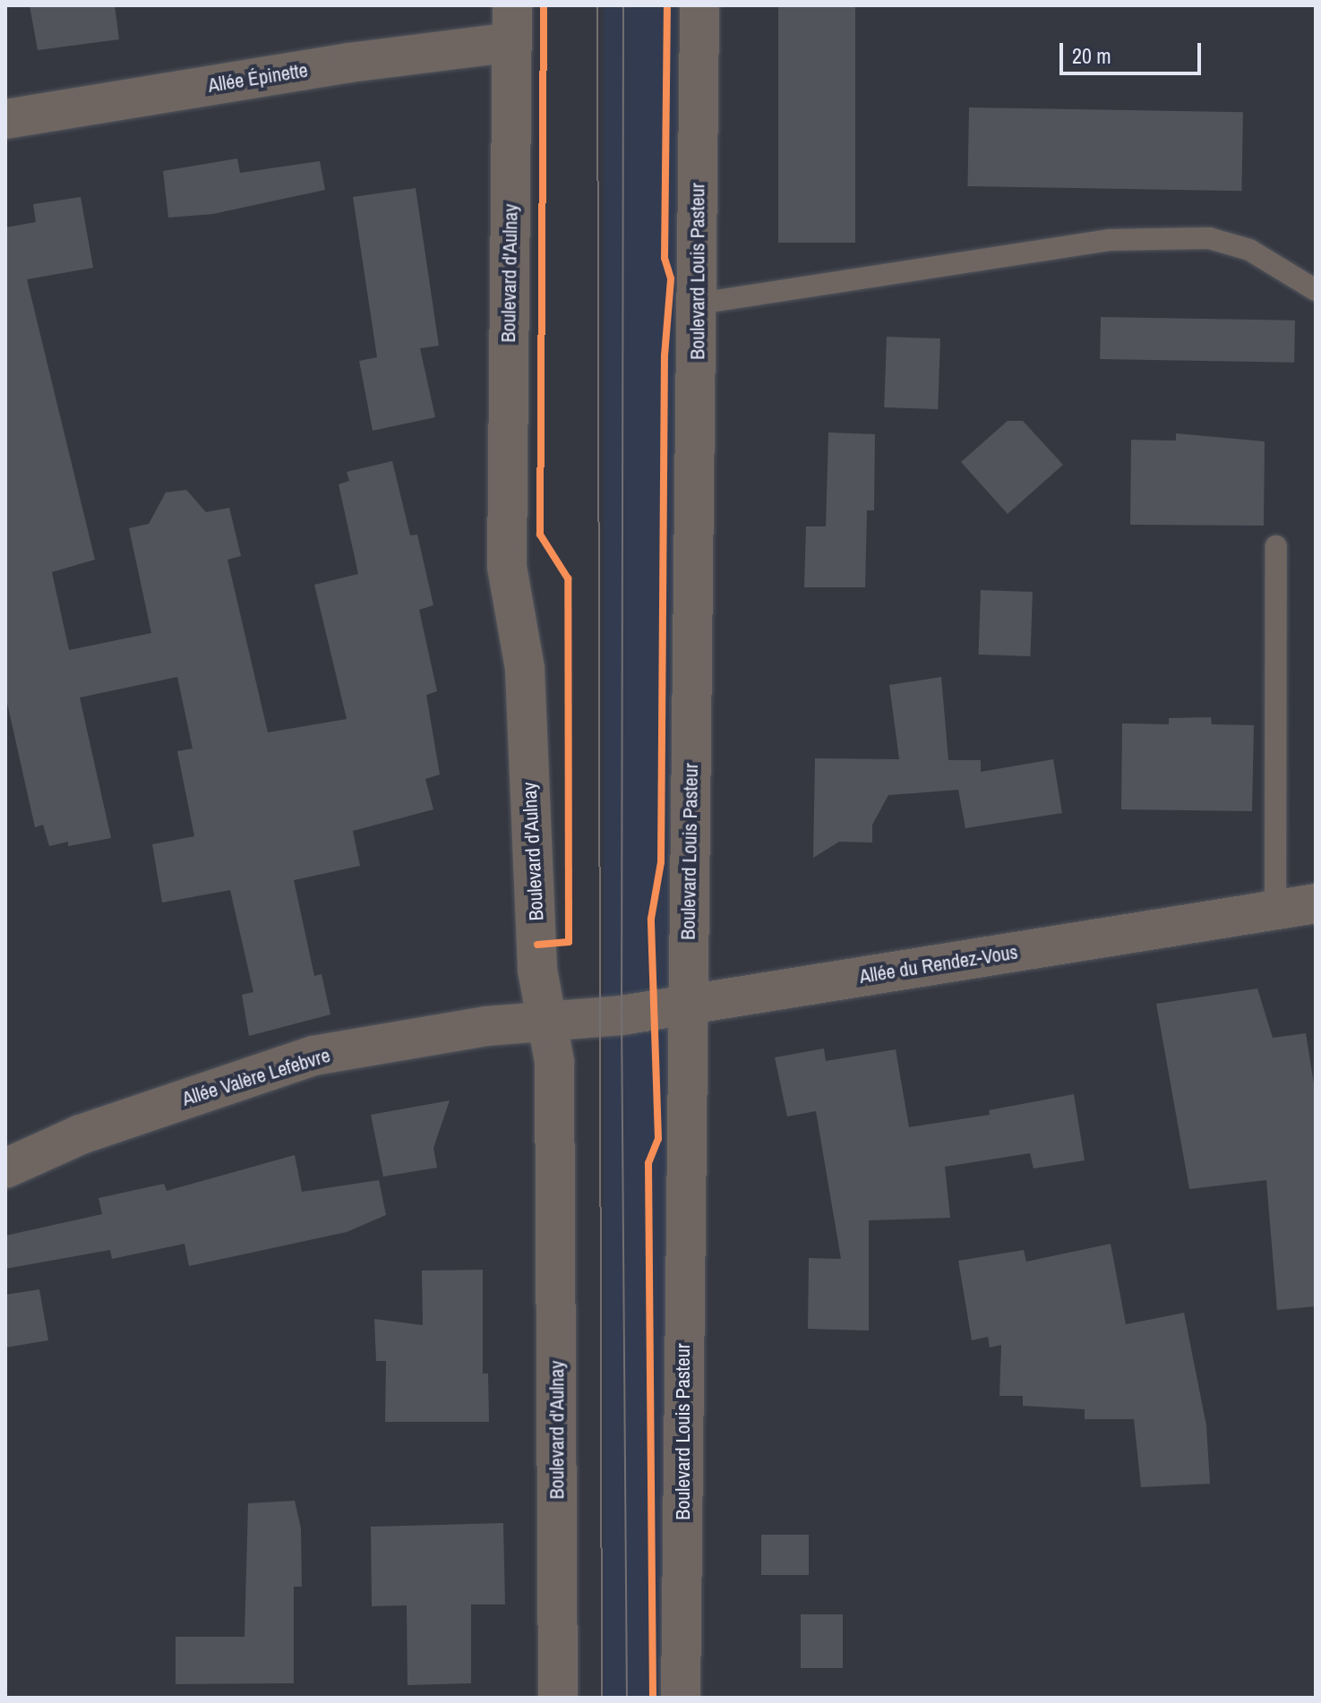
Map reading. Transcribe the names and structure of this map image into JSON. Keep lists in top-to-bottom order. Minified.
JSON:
{"streets":{"street":["Allée Épinette","Boulevard Louis Pasteur","Boulevard d'Aulnay","Allée du Rendez-Vous","Allée Valère Lefebvre"]},"crossings":[["Allée Épinette","Boulevard d'Aulnay"],["Boulevard Louis Pasteur","Allée du Rendez-Vous"],["Boulevard d'Aulnay","Allée du Rendez-Vous"],["Boulevard d'Aulnay","Allée Valère Lefebvre"],["Allée du Rendez-Vous","Allée Valère Lefebvre"]],"scale_bar":"20 m"}
